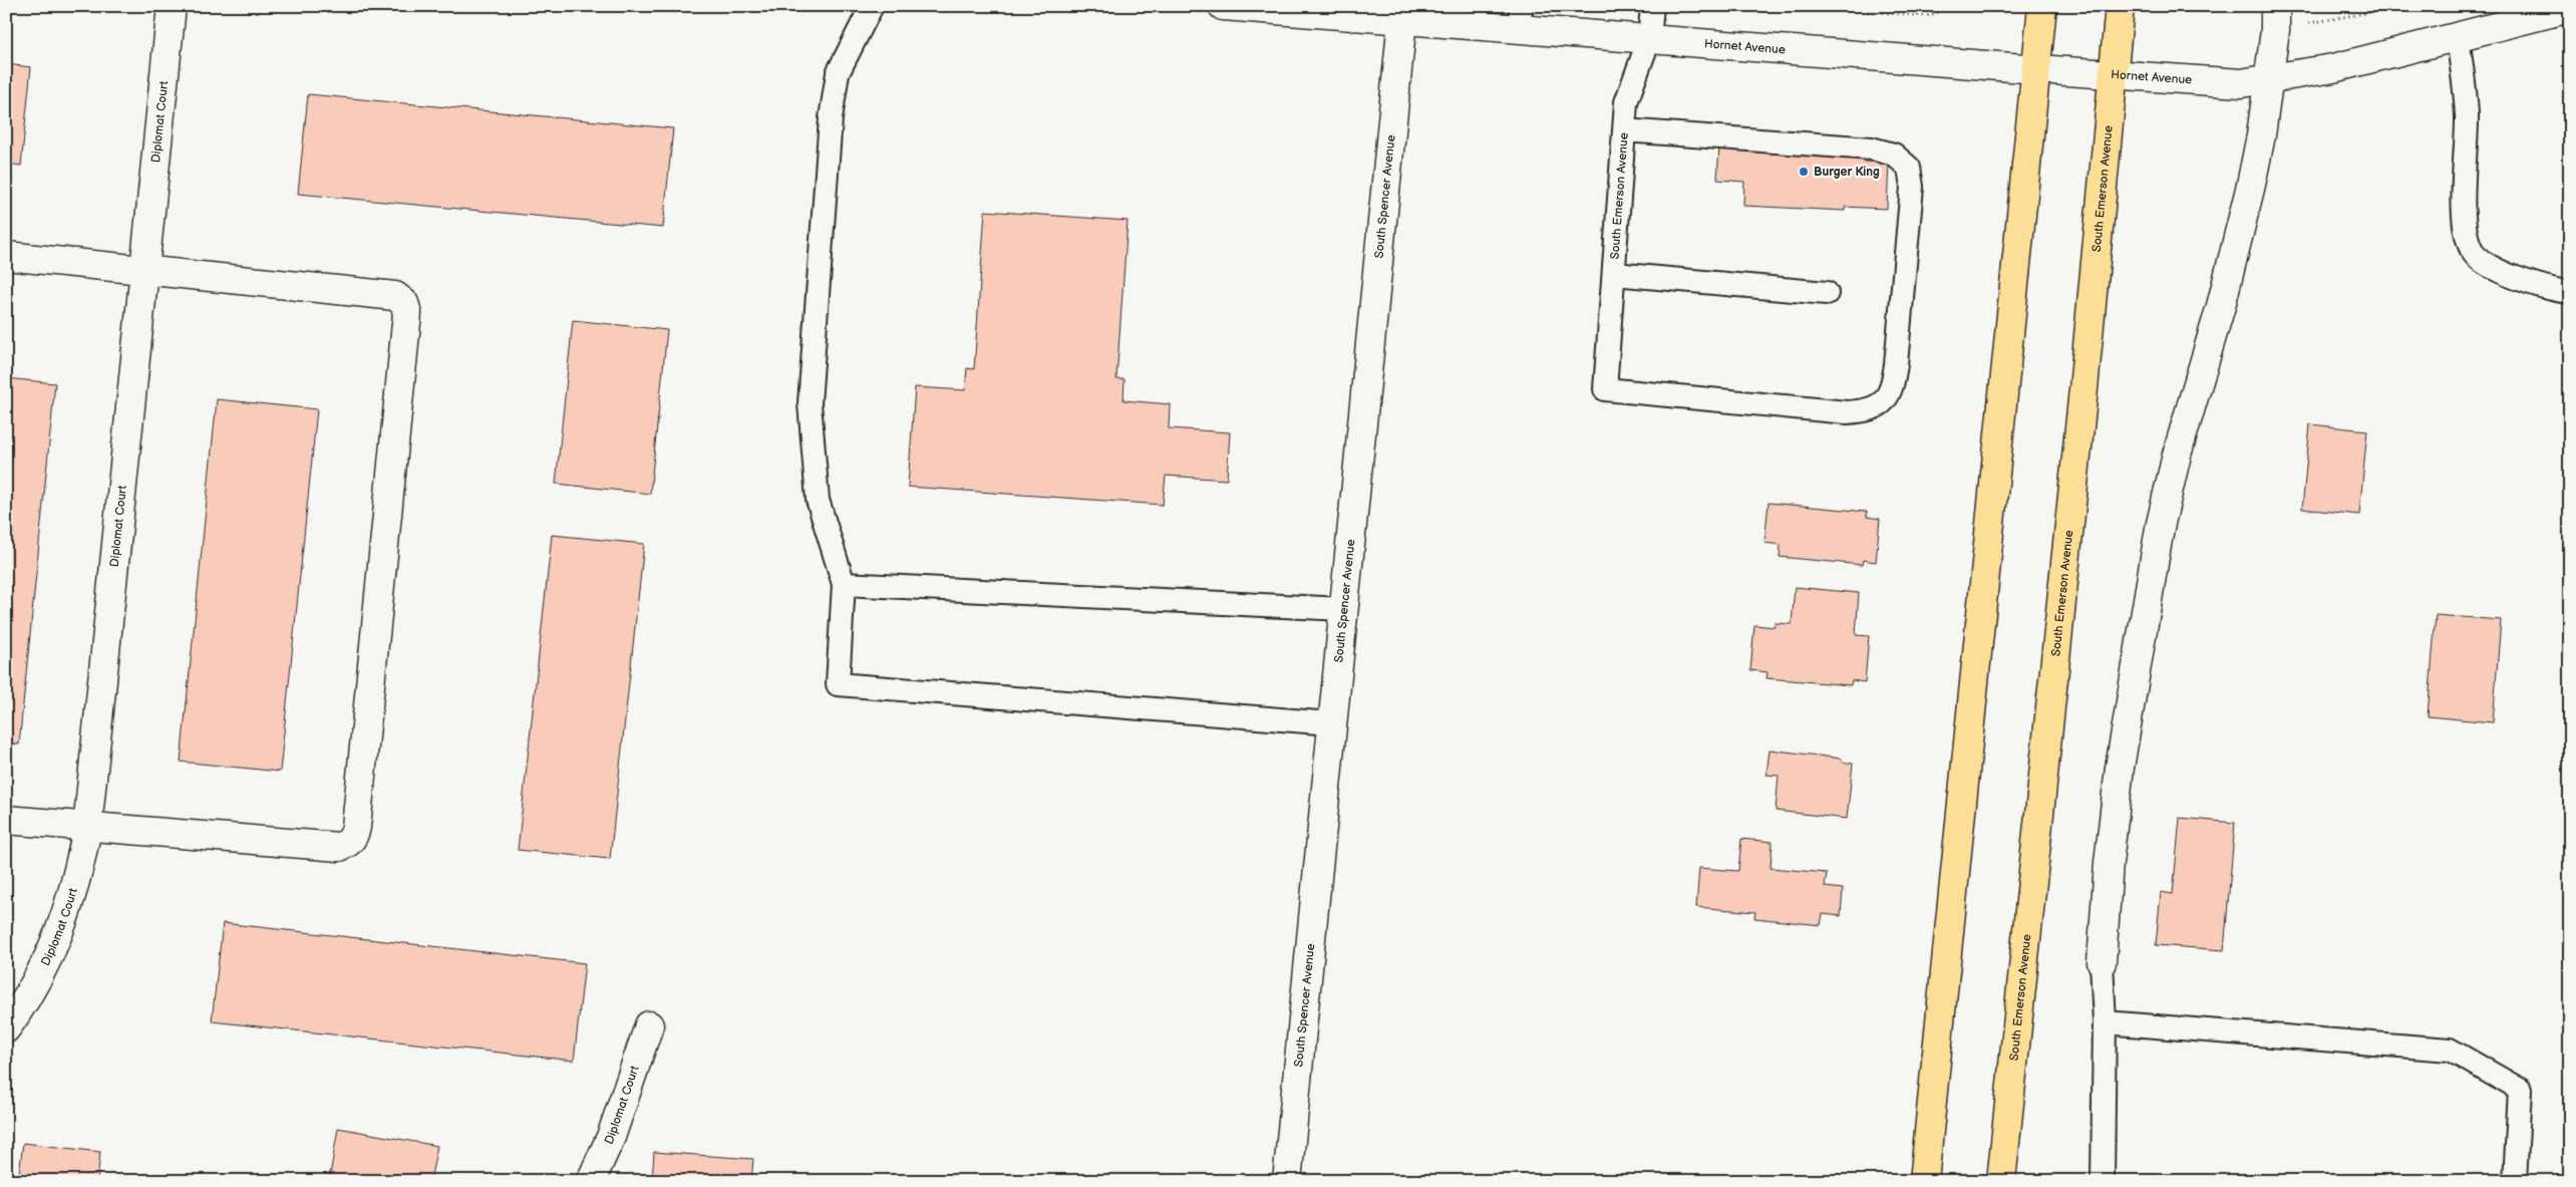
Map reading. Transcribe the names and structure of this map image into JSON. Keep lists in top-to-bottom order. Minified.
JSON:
{"streets":{"main road":["South Emerson Avenue"],"street":["Hornet Avenue","Diplomat Court","South Spencer Avenue"]},"crossings":[["Hornet Avenue","South Emerson Avenue"],["Hornet Avenue","South Spencer Avenue"]],"places":["Burger King"]}
